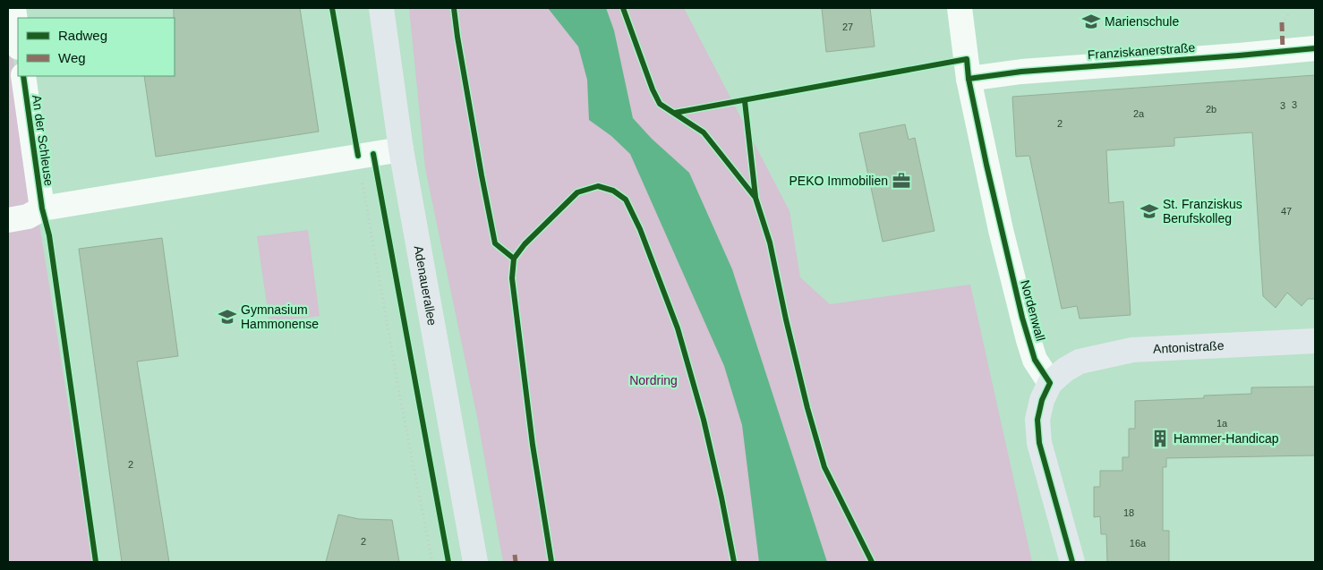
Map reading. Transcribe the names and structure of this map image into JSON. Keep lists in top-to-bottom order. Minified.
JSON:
{"streets":{"main road":["Adenauerallee","Antonistraße"],"street":["Franziskanerstraße","An der Schleuse","Nordenwall"]},"crossings":[["Franziskanerstraße","Nordenwall"],["Nordenwall","Antonistraße"]],"parks":["Nordring"],"places":{"school or university":["Marienschule","St. Franziskus Berufskolleg","Gymnasium Hammonense"],"office":["PEKO Immobilien"],"building":["Hammer-Handicap"]},"house_numbers":["27","3","3","2b","2a","2","47","1a","2","18","2","16a"],"legend":["Radweg","Weg"]}
